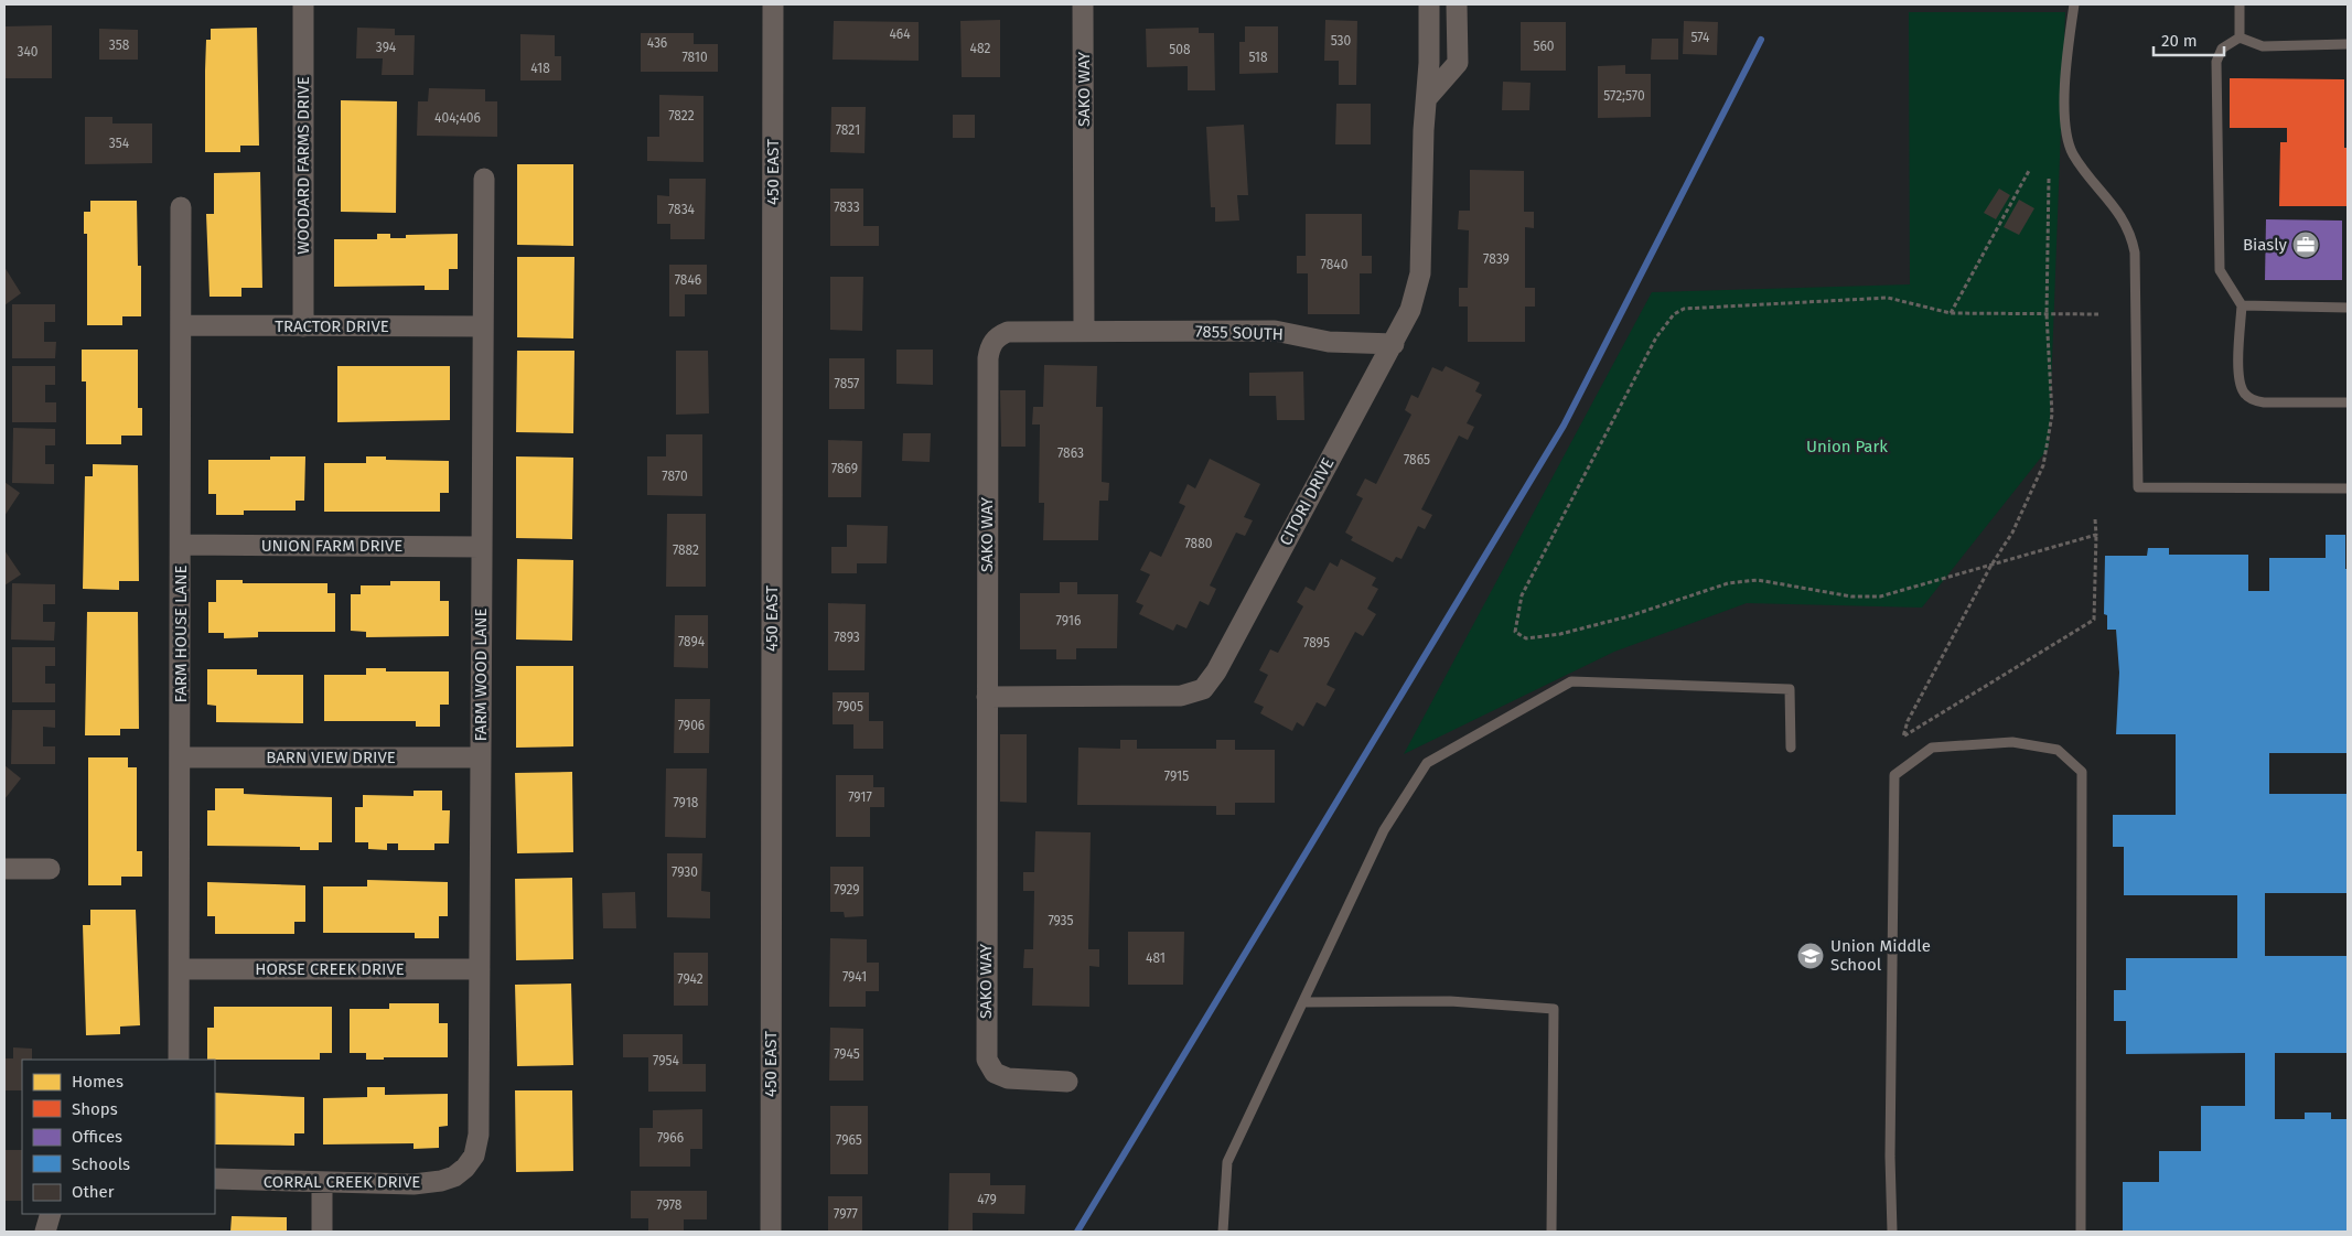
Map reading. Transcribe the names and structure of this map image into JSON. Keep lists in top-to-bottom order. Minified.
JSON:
{"streets":{"street":["SAKO WAY","WOODARD FARMS DRIVE","450 EAST","TRACTOR DRIVE","7855 SOUTH","CITORI DRIVE","UNION FARM DRIVE","FARM HOUSE LANE","FARM WOOD LANE","BARN VIEW DRIVE","HORSE CREEK DRIVE","CORRAL CREEK DRIVE"]},"crossings":[["SAKO WAY","7855 SOUTH"],["SAKO WAY","CITORI DRIVE"],["WOODARD FARMS DRIVE","TRACTOR DRIVE"],["TRACTOR DRIVE","FARM HOUSE LANE"],["TRACTOR DRIVE","FARM WOOD LANE"],["7855 SOUTH","CITORI DRIVE"],["UNION FARM DRIVE","FARM HOUSE LANE"],["UNION FARM DRIVE","FARM WOOD LANE"],["FARM HOUSE LANE","BARN VIEW DRIVE"],["FARM HOUSE LANE","HORSE CREEK DRIVE"],["FARM WOOD LANE","BARN VIEW DRIVE"],["FARM WOOD LANE","HORSE CREEK DRIVE"],["FARM WOOD LANE","CORRAL CREEK DRIVE"]],"parks":["Union Park"],"places":{"office":["Biasly"],"school or university":["Union Middle School"]},"house_numbers":["464","574","530","436","358","560","394","482","508","340","7810","518","418","572;570","7822","404;406","7821","354","7833","7834","7839","7840","7846","7857","7863","7865","7869","7870","7880","7882","7916","7893","7894","7895","7905","7906","7915","7917","7918","7930","7929","7935","481","7941","7942","7945","7954","7966","7965","479","7978","7977"],"legend":["Homes","Shops","Offices","Schools","Other"],"scale_bar":"20 m"}
